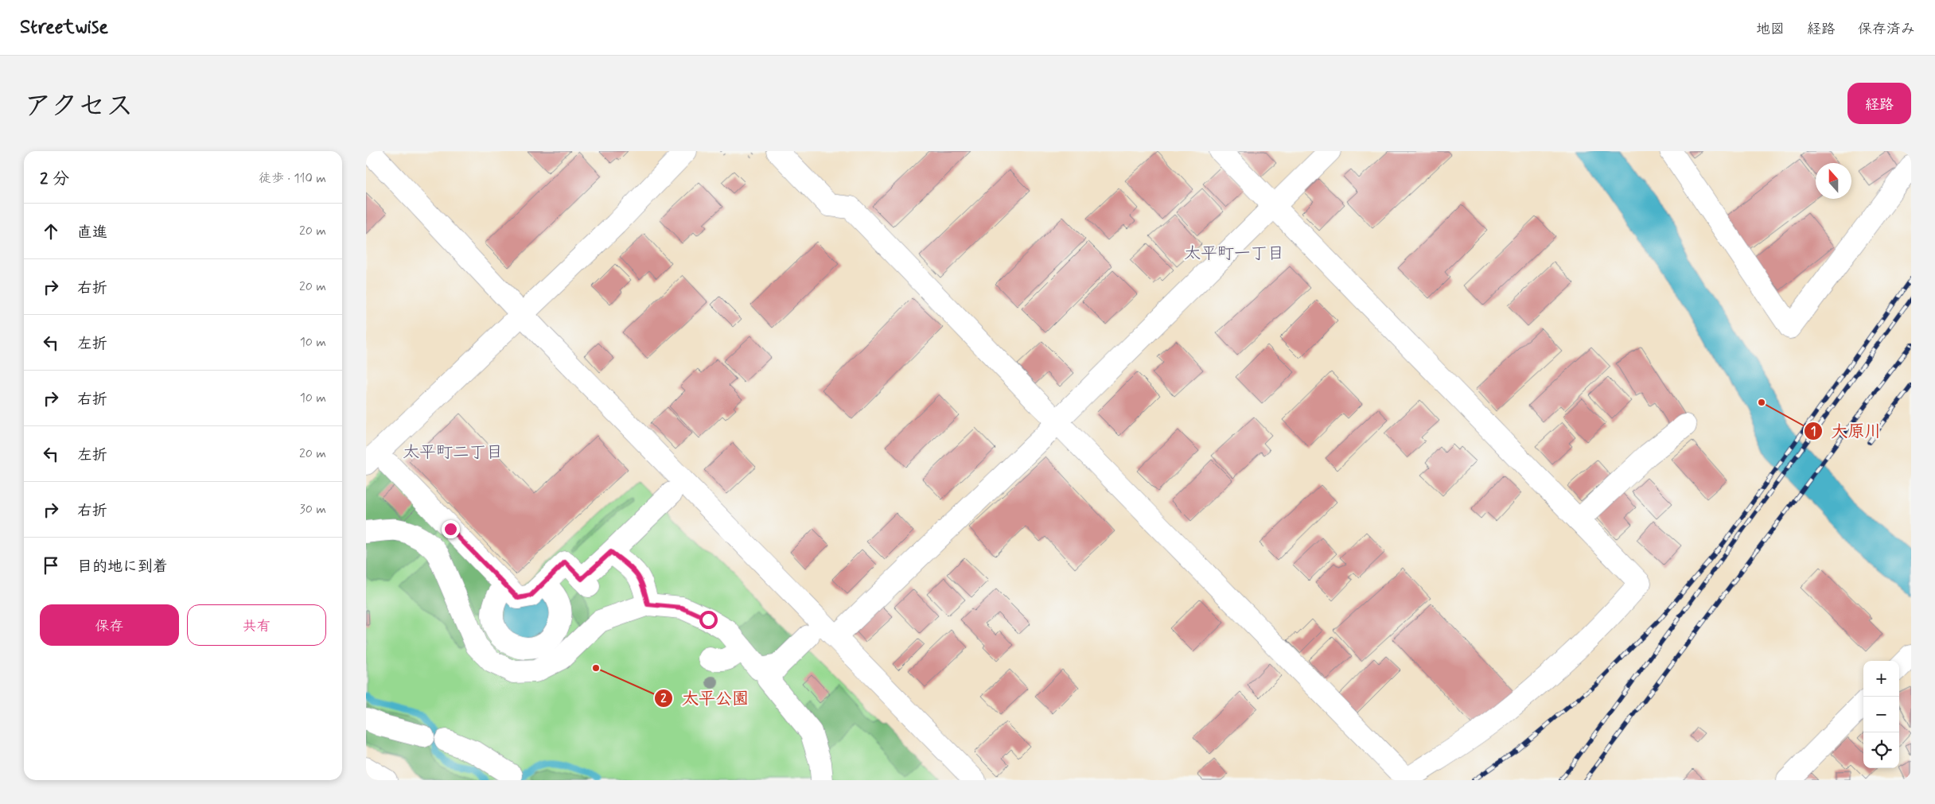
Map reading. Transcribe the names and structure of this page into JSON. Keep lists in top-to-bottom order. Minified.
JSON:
{"districts":["太平町一丁目","太平町二丁目"],"places":["大原川","太平公園"],"north":"top","page":{"header":"Streetwise","nav":["地図","経路","保存済み"],"title":"アクセス","buttons":["経路",["保存","共有"]],"heading":["2 分","徒歩 · 110 m"],"list":[["直進","20 m"],["右折","20 m"],["左折","10 m"],["右折","10 m"],["左折","20 m"],["右折","30 m"],"目的地に到着"],"map_buttons":["+","−"]}}
